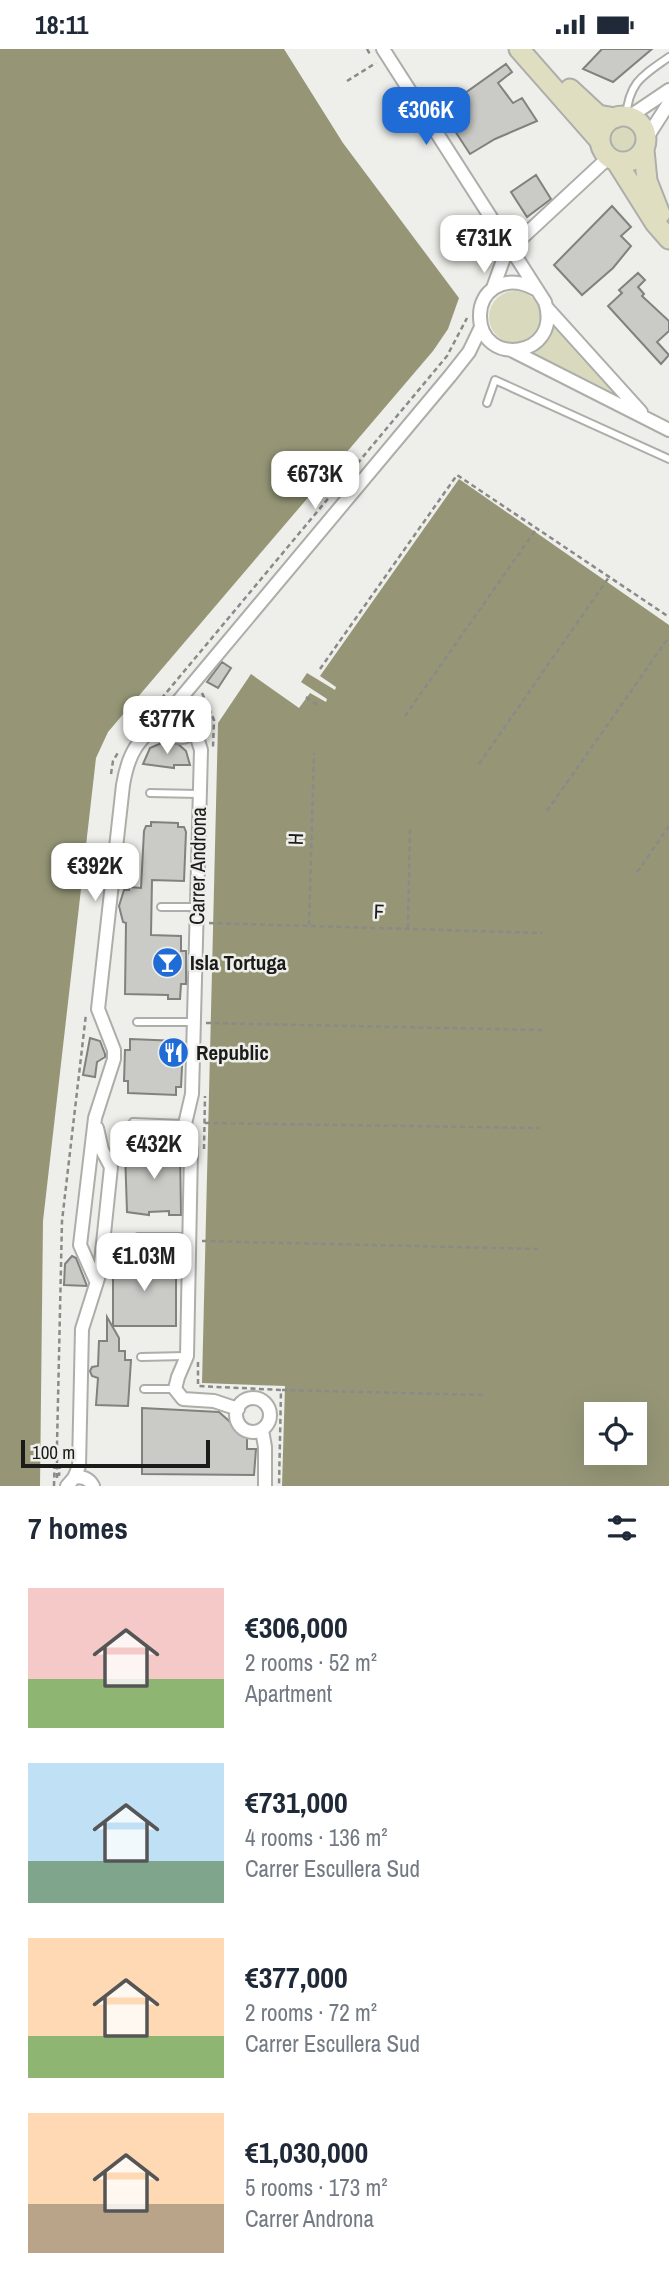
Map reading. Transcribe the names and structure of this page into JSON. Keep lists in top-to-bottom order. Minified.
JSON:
{"streets":{"street":["Carrer Androna"],"path":["H","F"]},"crossings":[["H","F"]],"places":{"bar":["Isla Tortuga"],"restaurant":["Republic"]},"scale_bar":"100 m","page":{"status":"18:11","price":["€306K","€731K","€673K","€377K","€392K","€432K","€1.03M"],"scale":"100 m","heading":"7 homes","list":[{"name":"€306,000","note":"2 rooms · 52 m² · Apartment"},{"name":"€731,000","note":"4 rooms · 136 m² · Carrer Escullera Sud"},{"name":"€377,000","note":"2 rooms · 72 m² · Carrer Escullera Sud"},{"name":"€1,030,000","note":"5 rooms · 173 m² · Carrer Androna"}]}}
